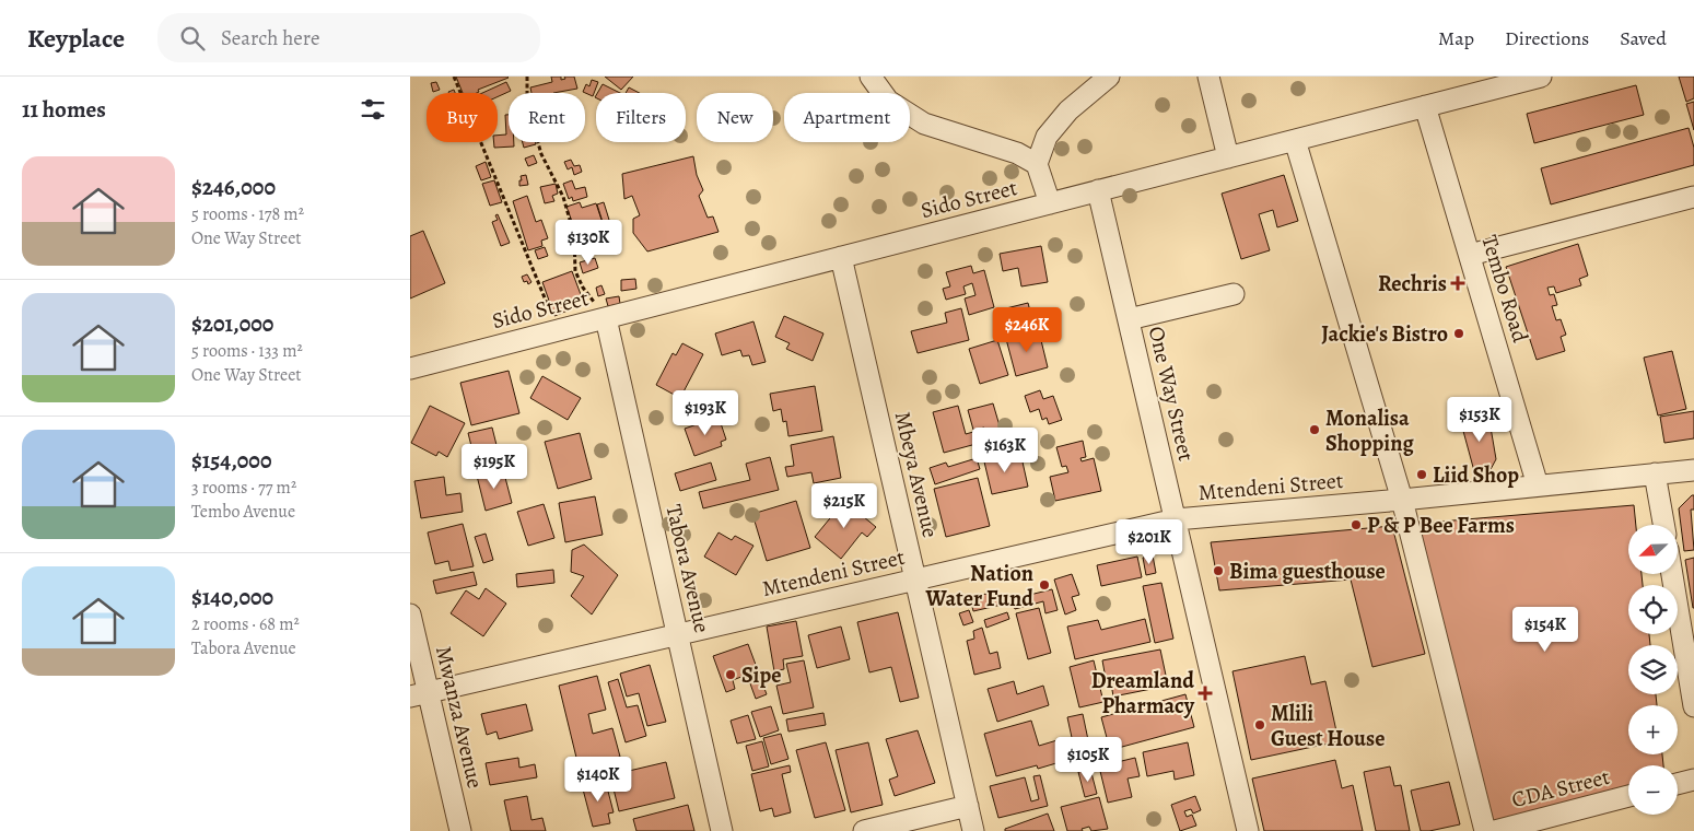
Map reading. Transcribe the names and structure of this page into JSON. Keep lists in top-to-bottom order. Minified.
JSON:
{"streets":{"street":["Sido Street","Tembo Road","One Way Street","Mbeya Avenue","Mtendeni Street","Tabora Avenue","Mwanza Avenue","CDA Street"]},"crossings":[["Sido Street","Tembo Road"],["Sido Street","One Way Street"],["Sido Street","Mbeya Avenue"],["Sido Street","Tabora Avenue"],["Tembo Road","Mtendeni Street"],["One Way Street","Mtendeni Street"],["Mbeya Avenue","Mtendeni Street"],["Mtendeni Street","Tabora Avenue"],["Mtendeni Street","Mwanza Avenue"]],"places":{"health":["Rechris","Dreamland Pharmacy"],"other":["Jackie's Bistro","Monalisa Shopping","Liid Shop","P & P Bee Farms","Bima guesthouse","Nation Water Fund","Sipe","Mlili Guest House"]},"north":"bottom left","page":{"header":"Keyplace","search":"Search here","nav":["Map","Directions","Saved"],"heading":"11 homes","chip":["Buy","Rent","Filters","New","Apartment"],"list":[{"name":"$246,000","note":"5 rooms · 178 m² · One Way Street"},{"name":"$201,000","note":"5 rooms · 133 m² · One Way Street"},{"name":"$154,000","note":"3 rooms · 77 m² · Tembo Avenue"},{"name":"$140,000","note":"2 rooms · 68 m² · Tabora Avenue"}],"price":["$130K","$246K","$193K","$153K","$163K","$195K","$215K","$201K","$154K","$105K","$140K"],"map_buttons":["+","−"]}}
